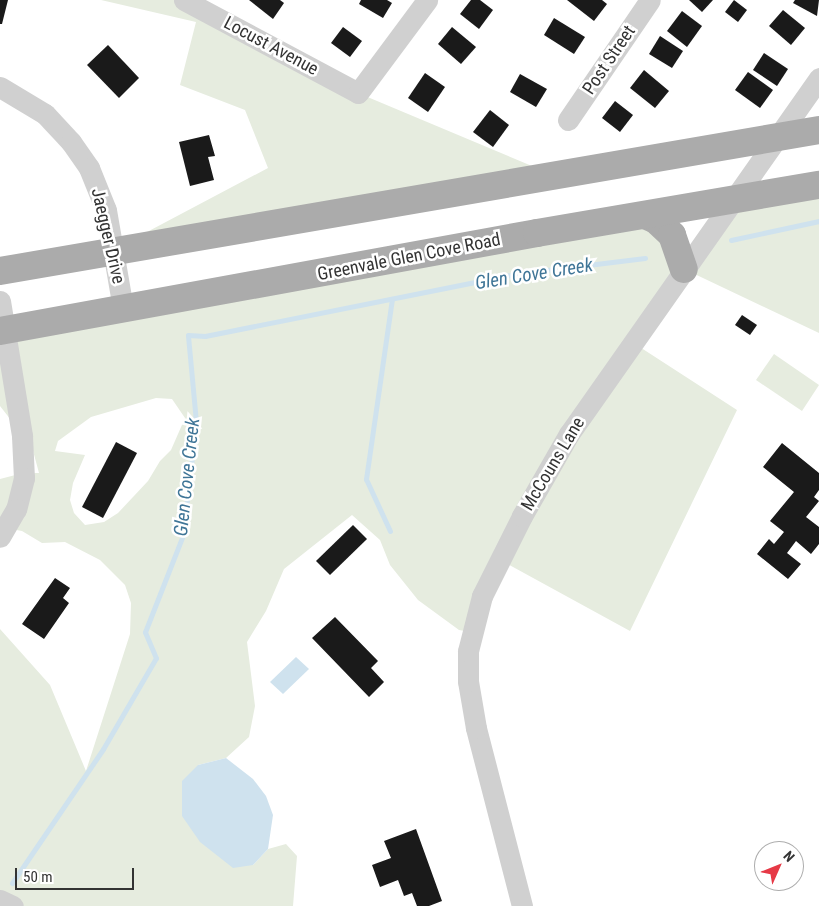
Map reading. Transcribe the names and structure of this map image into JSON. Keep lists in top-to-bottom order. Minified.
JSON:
{"streets":{"main road":["Greenvale Glen Cove Road"],"street":["Locust Avenue","Post Street","Jaegger Drive","McCouns Lane"]},"crossings":[["Jaegger Drive","Greenvale Glen Cove Road"],["Greenvale Glen Cove Road","McCouns Lane"]],"water":["Glen Cove Creek"],"scale_bar":"50 m","north":"top right"}
